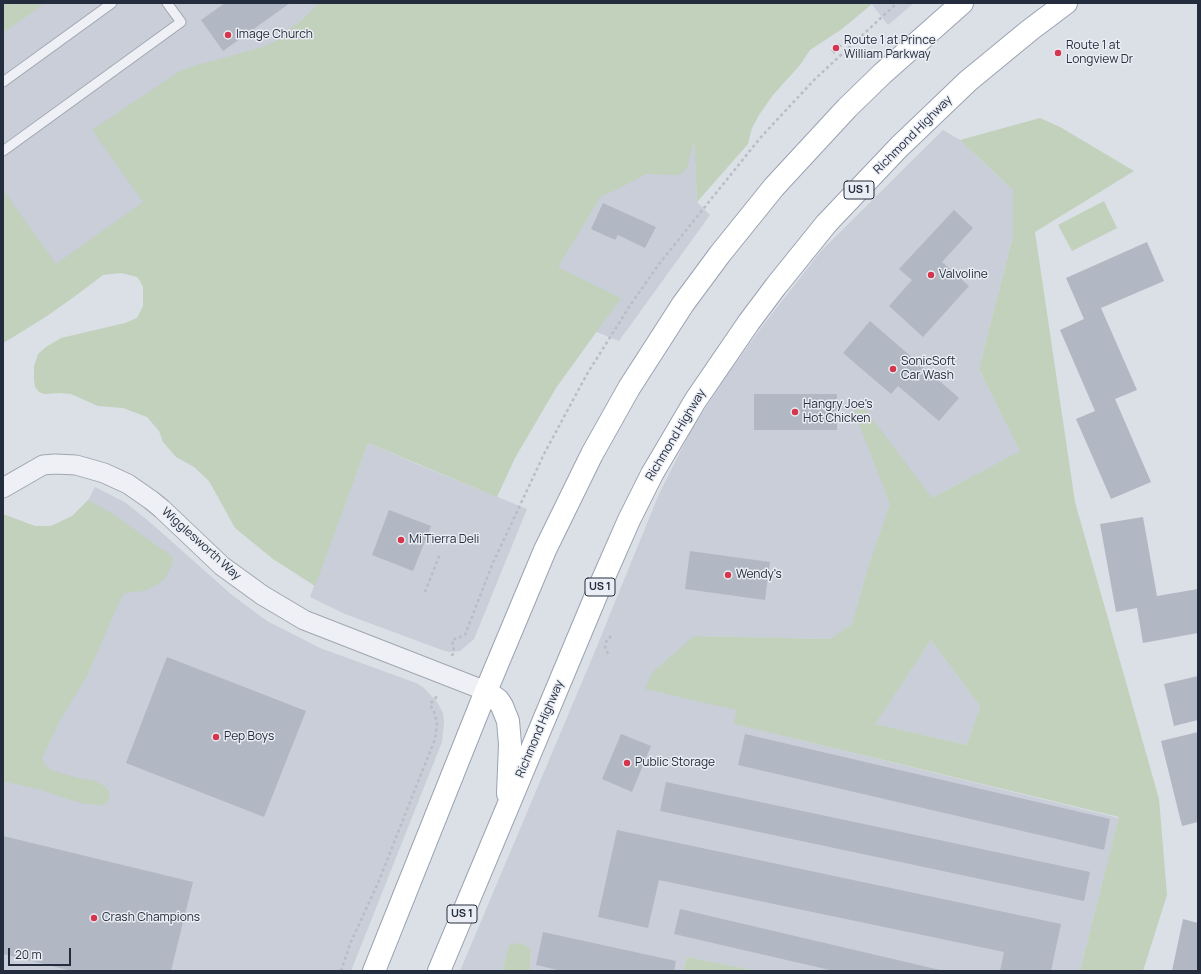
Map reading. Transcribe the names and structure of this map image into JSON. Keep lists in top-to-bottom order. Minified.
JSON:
{"streets":{"main road":["Richmond Highway","US 1"],"street":["Wigglesworth Way"]},"places":["Image Church","Route 1 at Prince William Parkway","Route 1 at Longview Dr","Valvoline","SonicSoft Car Wash","Hangry Joe's Hot Chicken","Mi Tierra Deli","Wendy's","Pep Boys","Public Storage","Crash Champions"],"scale_bar":"20 m"}
